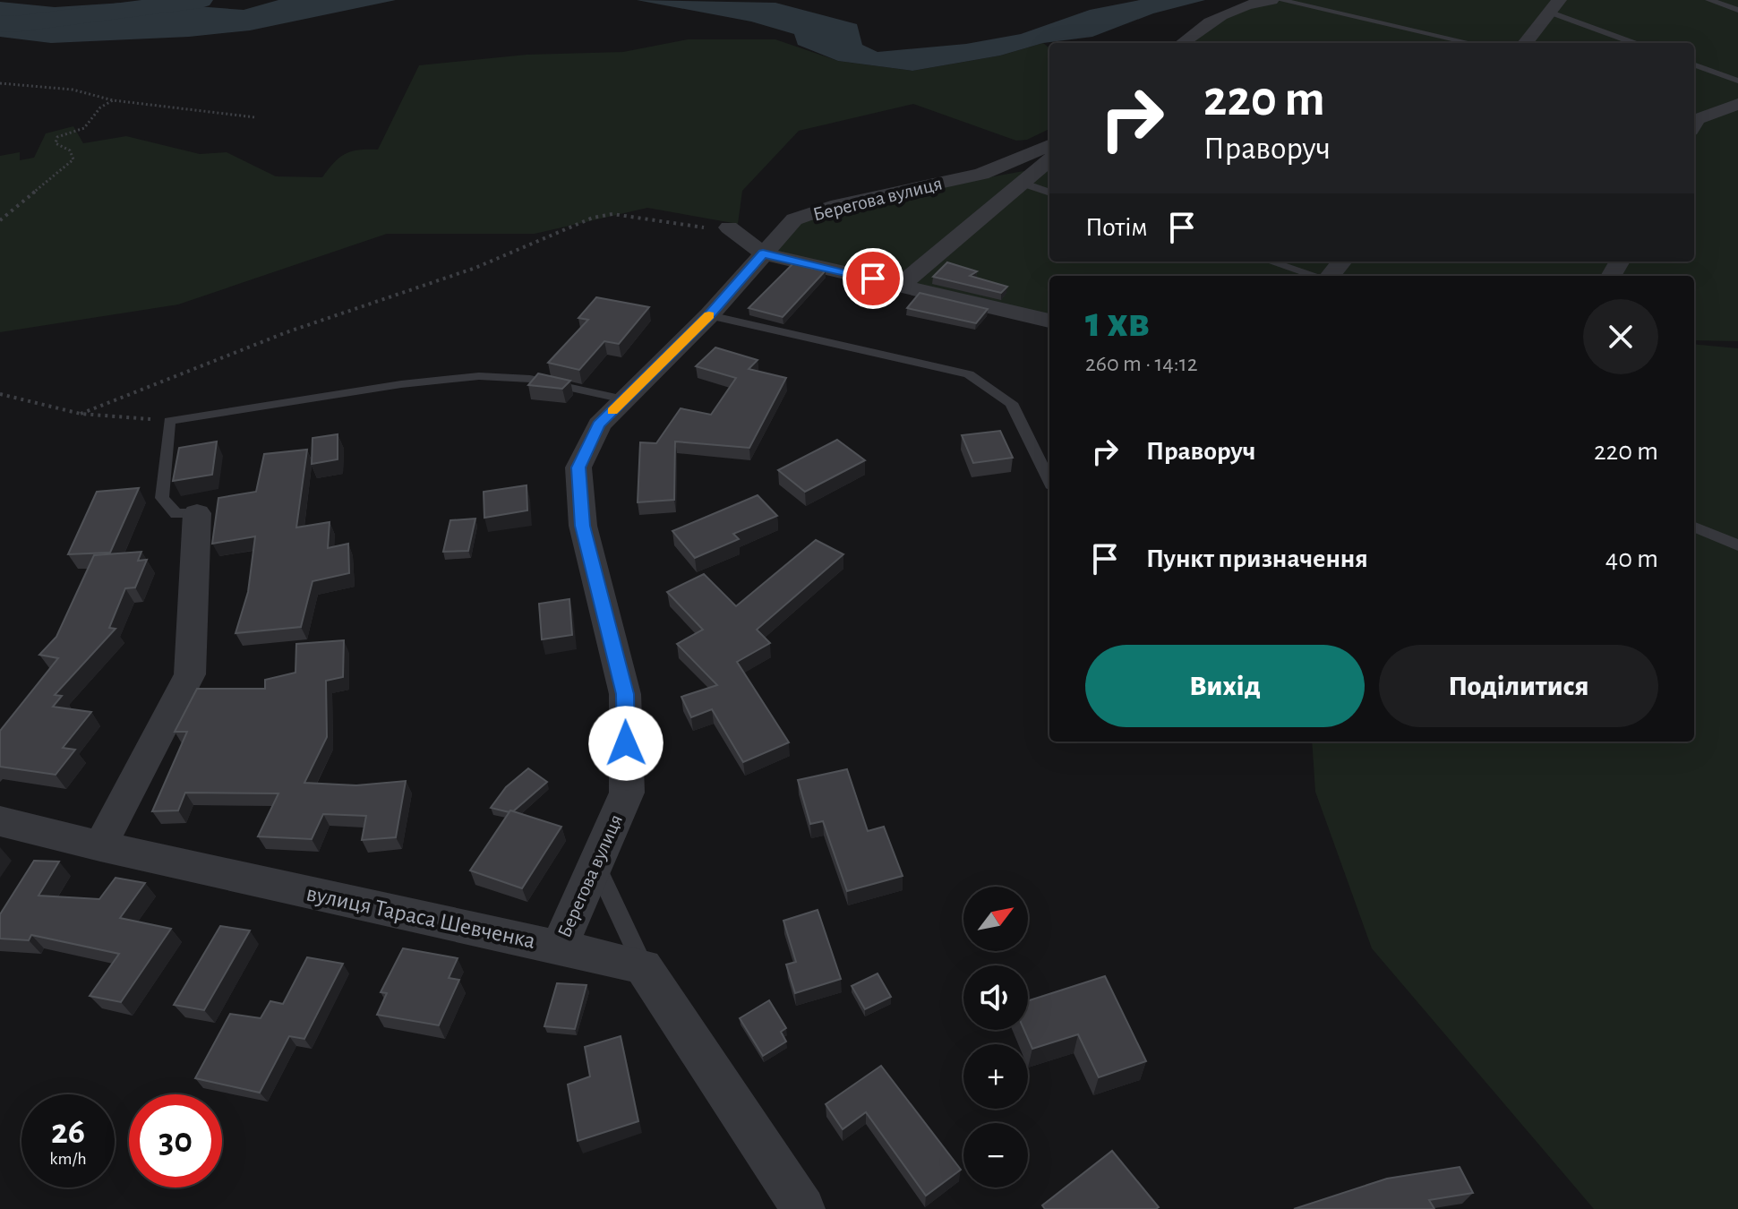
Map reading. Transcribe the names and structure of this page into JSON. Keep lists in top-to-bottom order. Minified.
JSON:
{"streets":{"street":["Берегова вулиця","вулиця Тараса Шевченка"]},"crossings":[["Берегова вулиця","вулиця Тараса Шевченка"]],"north":"top right","page":{"turn":["220 m","Праворуч"],"then":"Потім","heading":["1 хв","260 m · 14:12"],"list":[{"name":"Праворуч","value":"220 m"},{"name":"Пункт призначення","value":"40 m"}],"buttons":["Вихід","Поділитися"],"map_buttons":["+","−"],"speed":"26 km/h","limit":"30"}}
